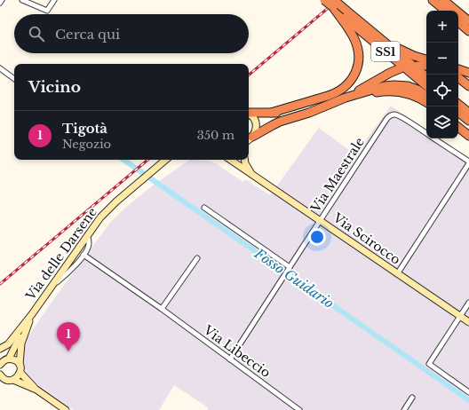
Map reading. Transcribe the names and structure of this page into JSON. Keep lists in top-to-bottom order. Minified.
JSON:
{"streets":{"highway":["SS1"],"street":["Via Maestrale","Via Scirocco","Via delle Darsene","Via Libeccio"]},"crossings":[["Via Maestrale","Via Scirocco"],["Via Maestrale","Via Libeccio"]],"water":["Fosso Guidario"],"page":{"map_buttons":["+","−"],"search":"Cerca qui","heading":"Vicino","list":[{"mark":"1","name":"Tigotà","note":"Negozio","value":"350 m"}],"pins":"1"}}
